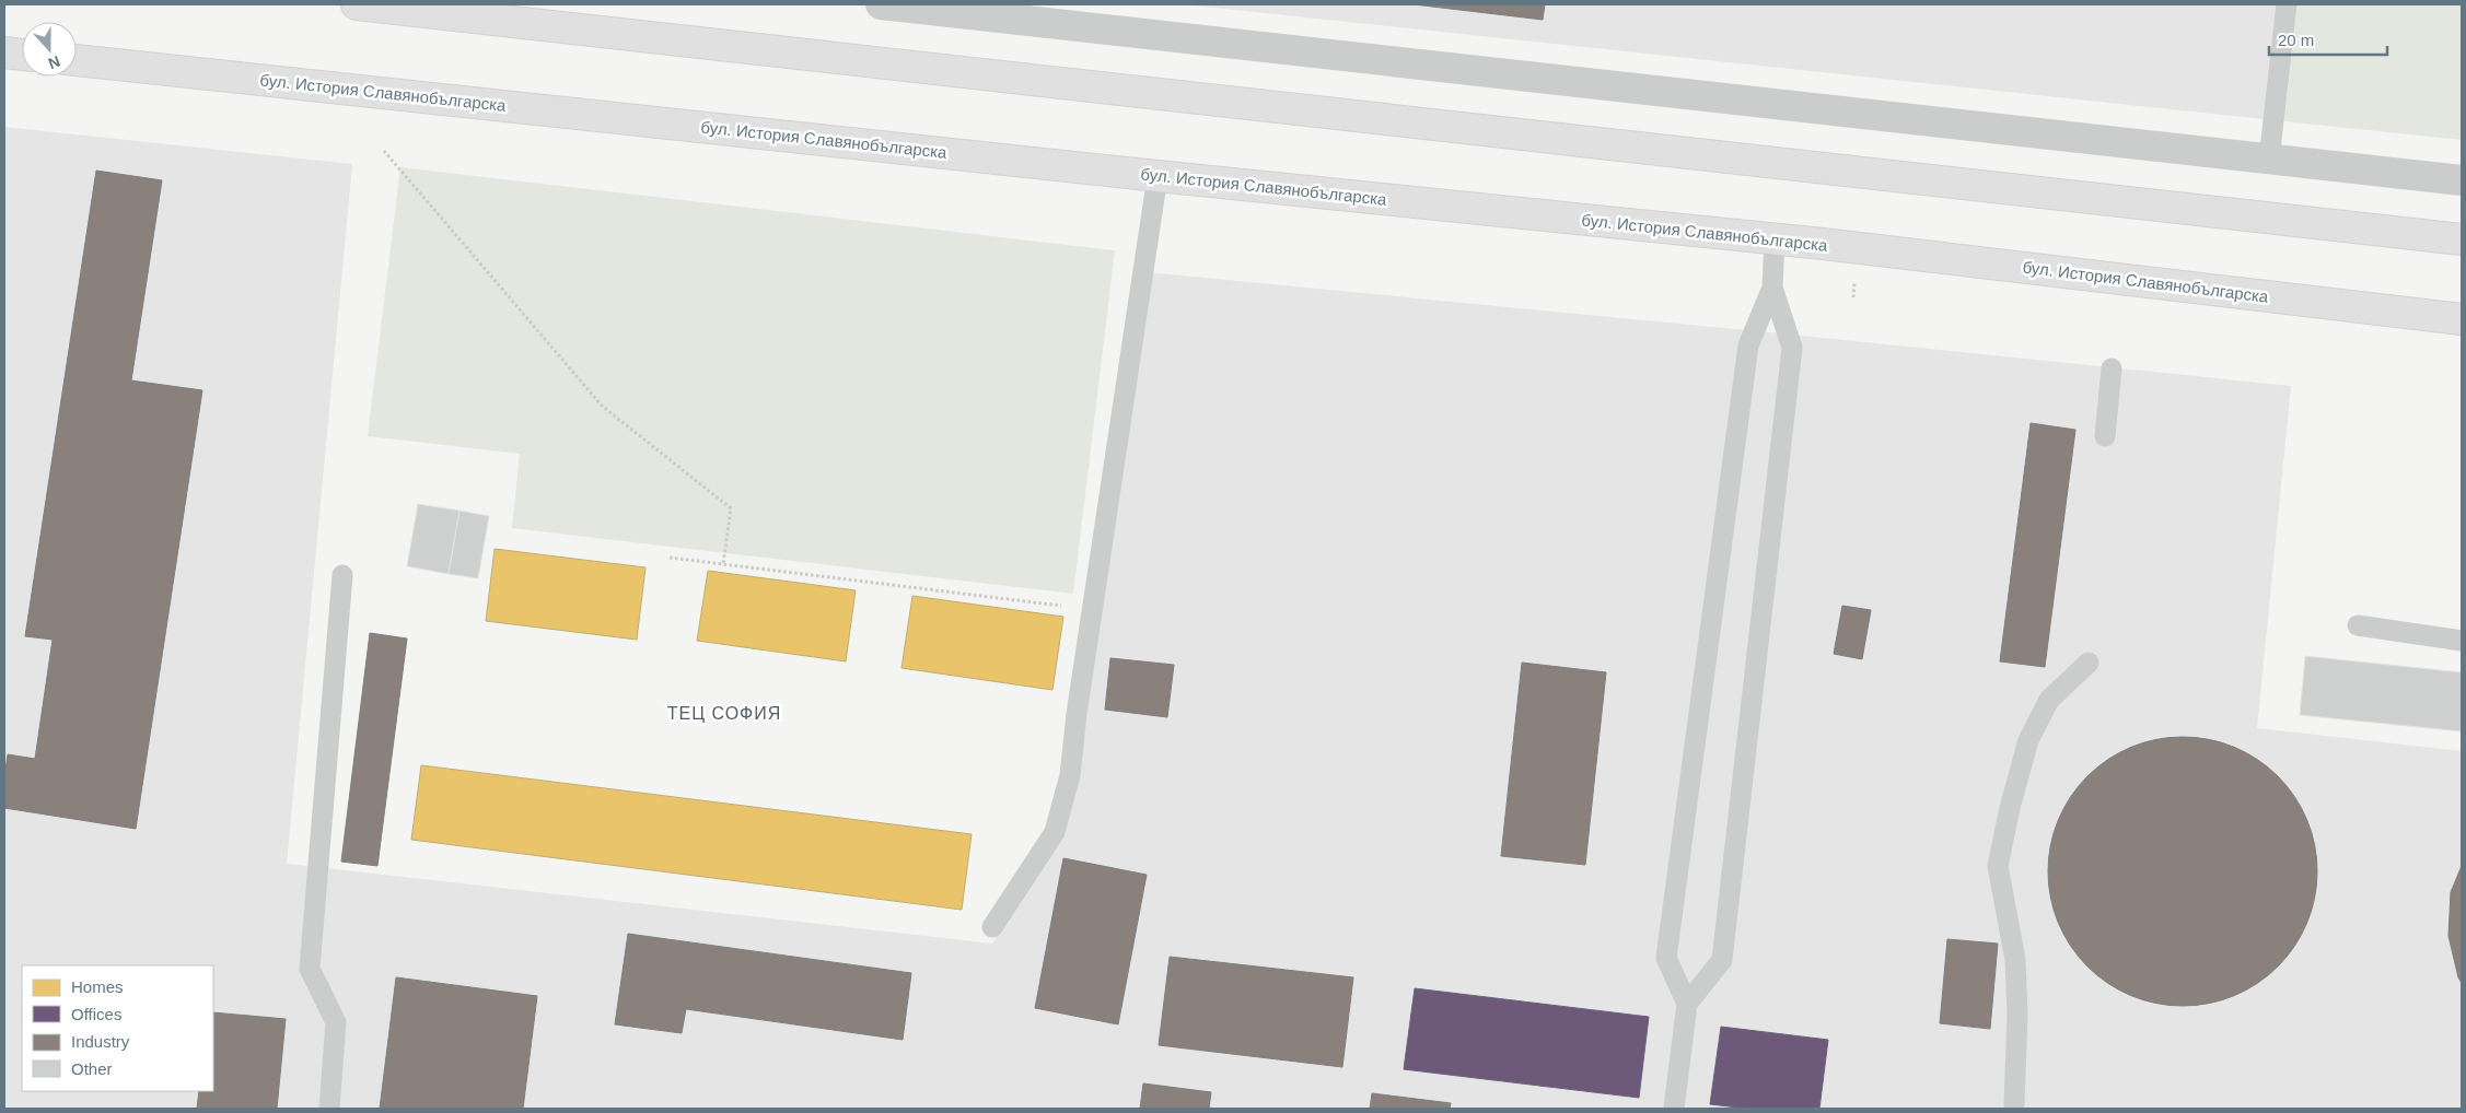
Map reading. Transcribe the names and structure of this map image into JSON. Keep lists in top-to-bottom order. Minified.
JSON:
{"streets":{"main road":["бул. История Славянобългарска"]},"districts":["ТЕЦ СОФИЯ"],"legend":["Homes","Offices","Industry","Other"],"scale_bar":"20 m","north":"bottom"}
